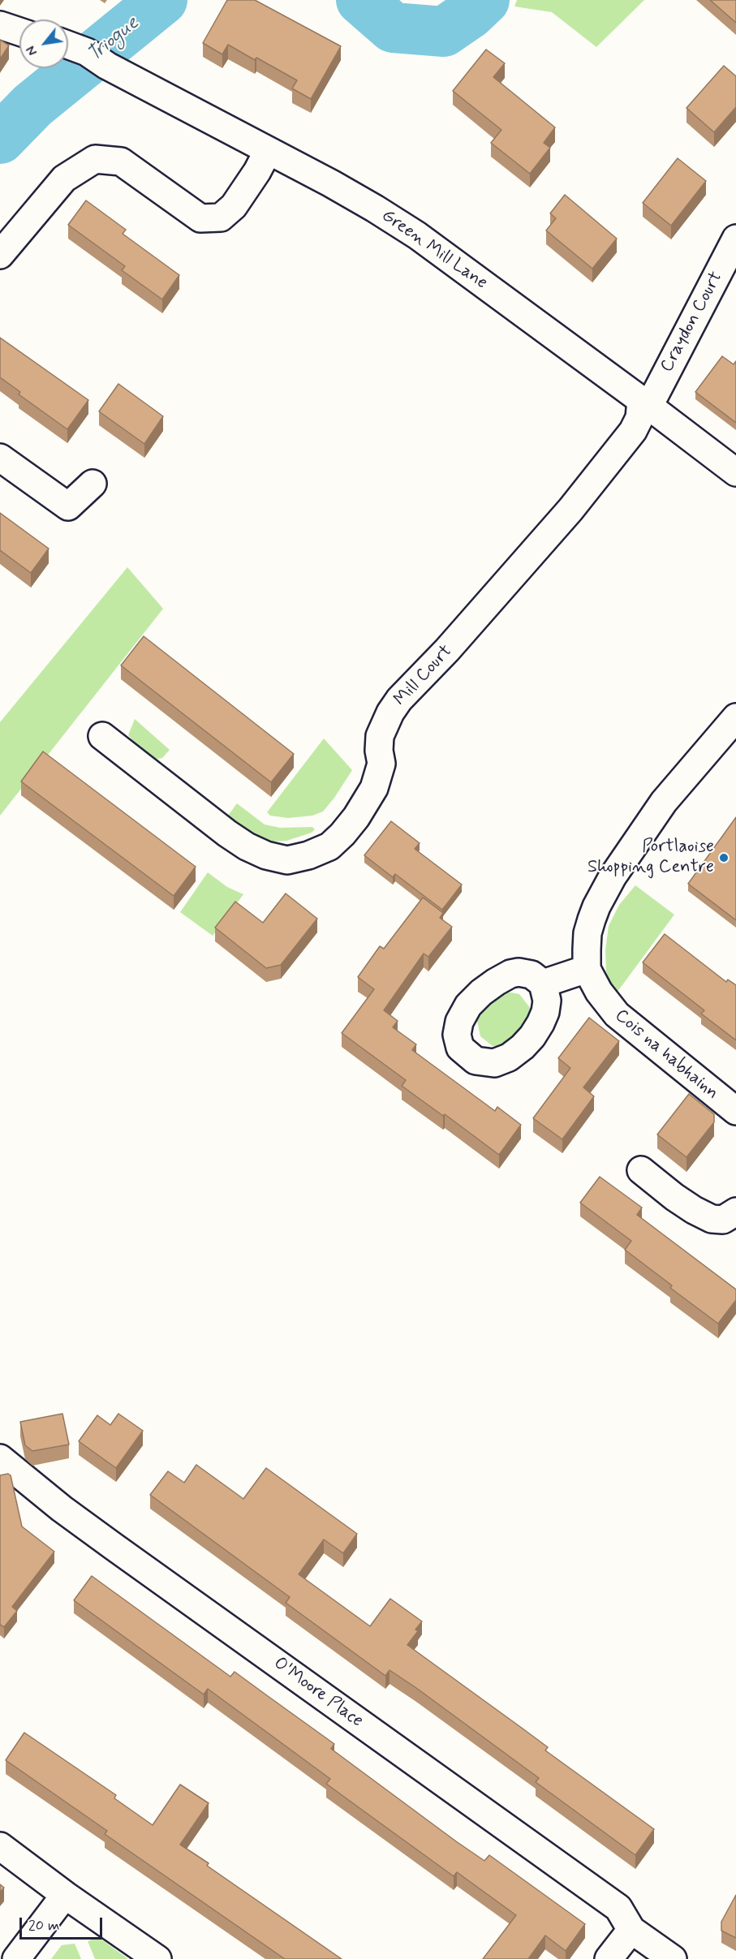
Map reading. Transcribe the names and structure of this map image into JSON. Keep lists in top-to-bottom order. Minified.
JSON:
{"streets":{"street":["Green Mill Lane","Craydon Court","Mill Court","Cois na habhainn","O'Moore Place"]},"crossings":[["Green Mill Lane","Craydon Court"],["Green Mill Lane","Mill Court"],["Craydon Court","Mill Court"]],"water":["Triogue"],"places":["Portlaoise Shopping Centre"],"scale_bar":"20 m","north":"bottom left"}
